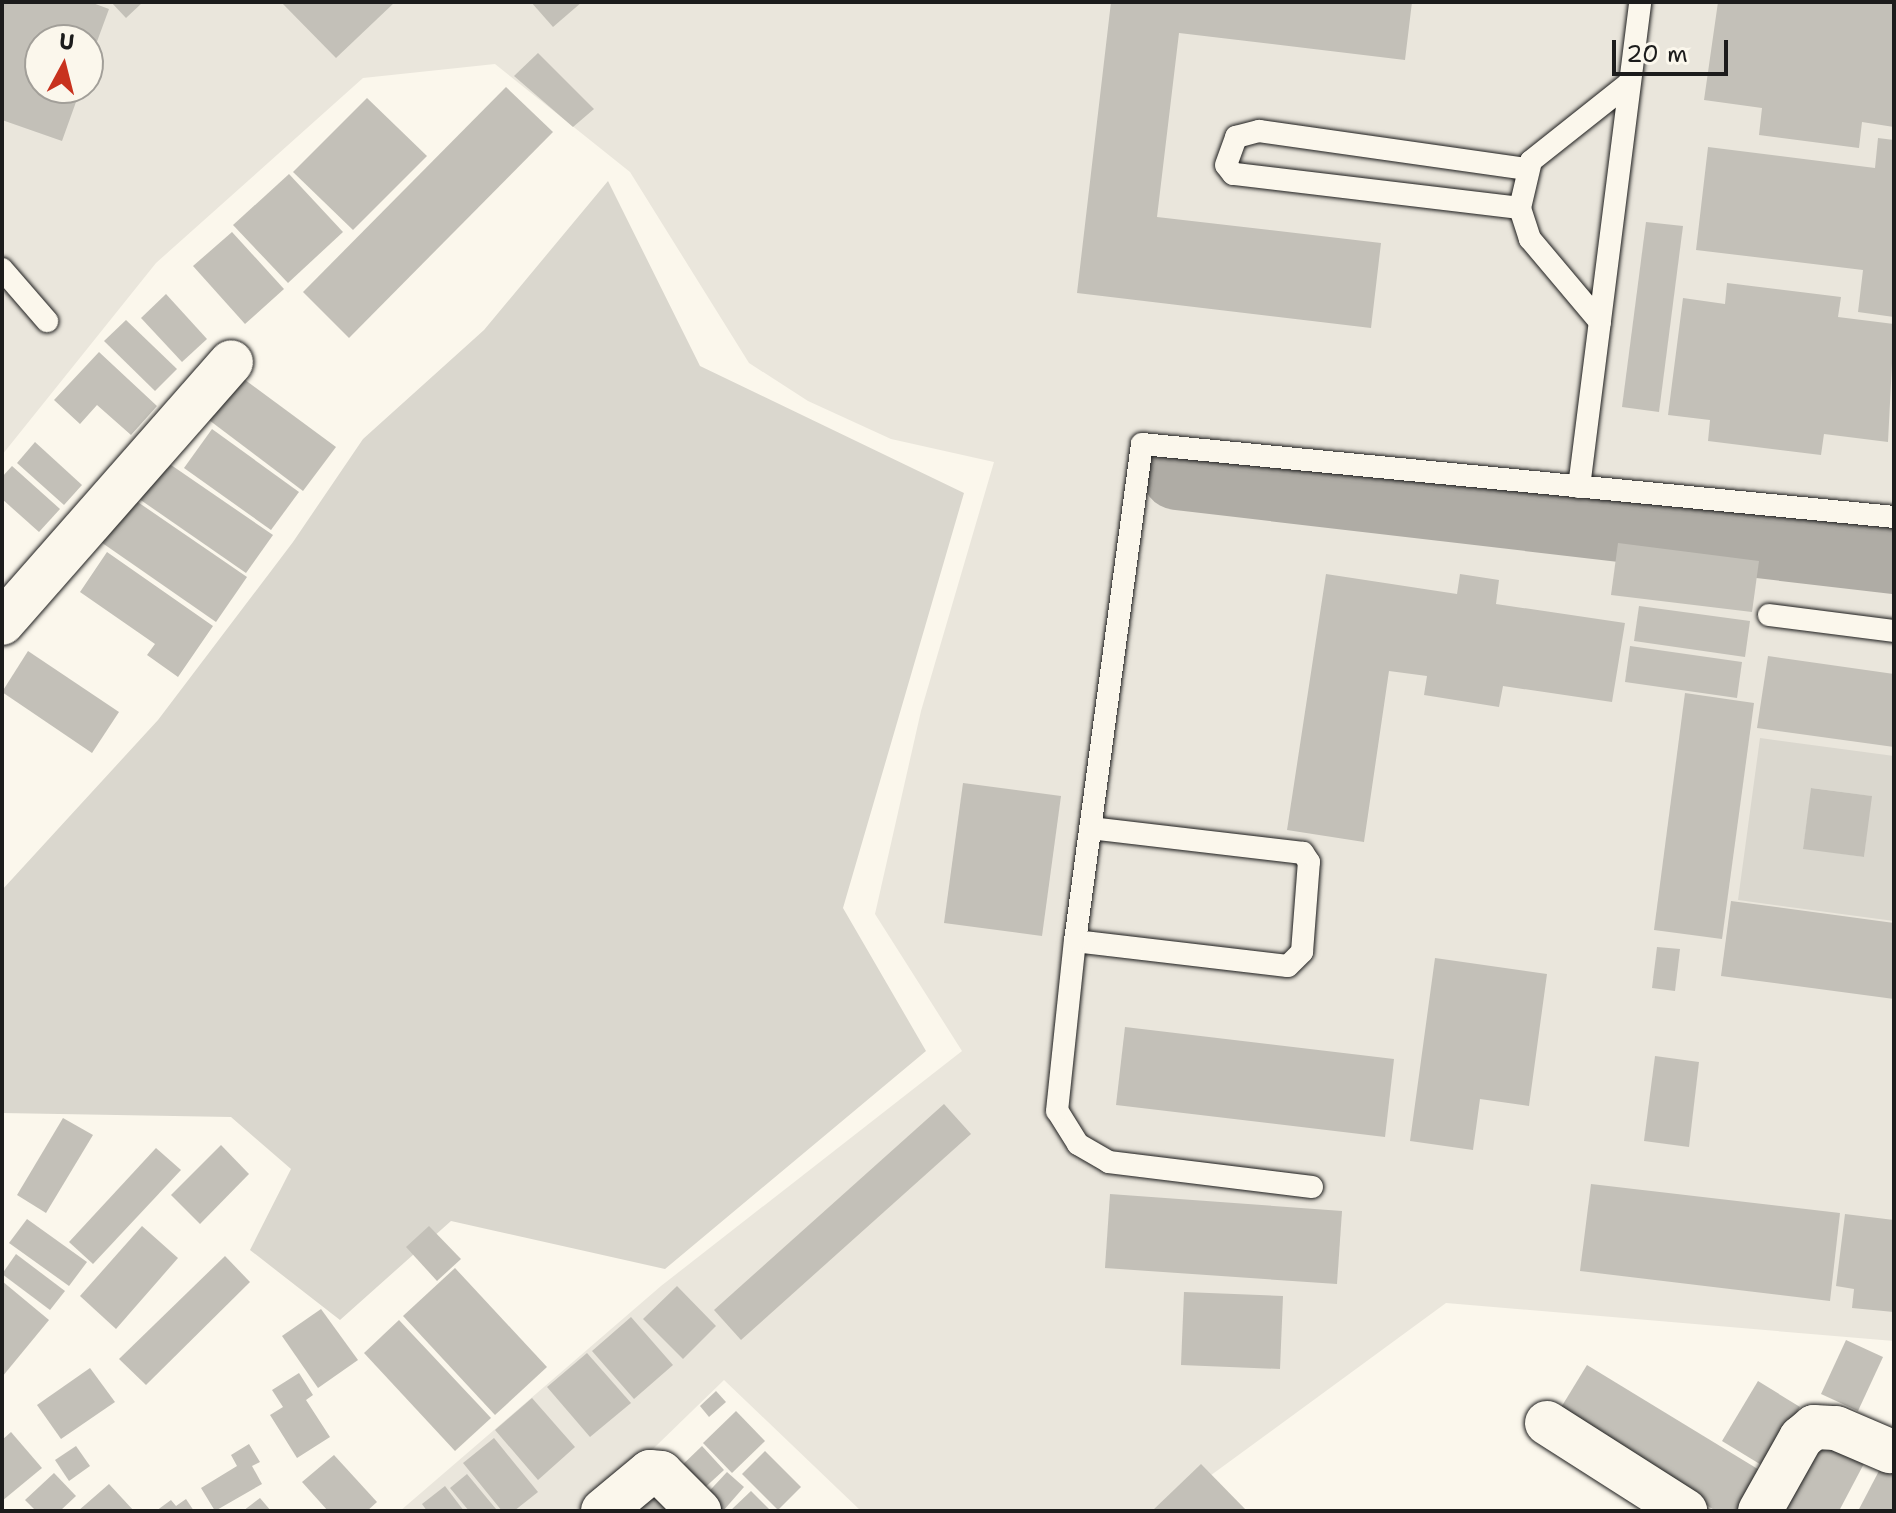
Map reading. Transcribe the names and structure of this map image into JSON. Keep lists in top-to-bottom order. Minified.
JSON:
{"scale_bar":"20 m","north":"top"}
